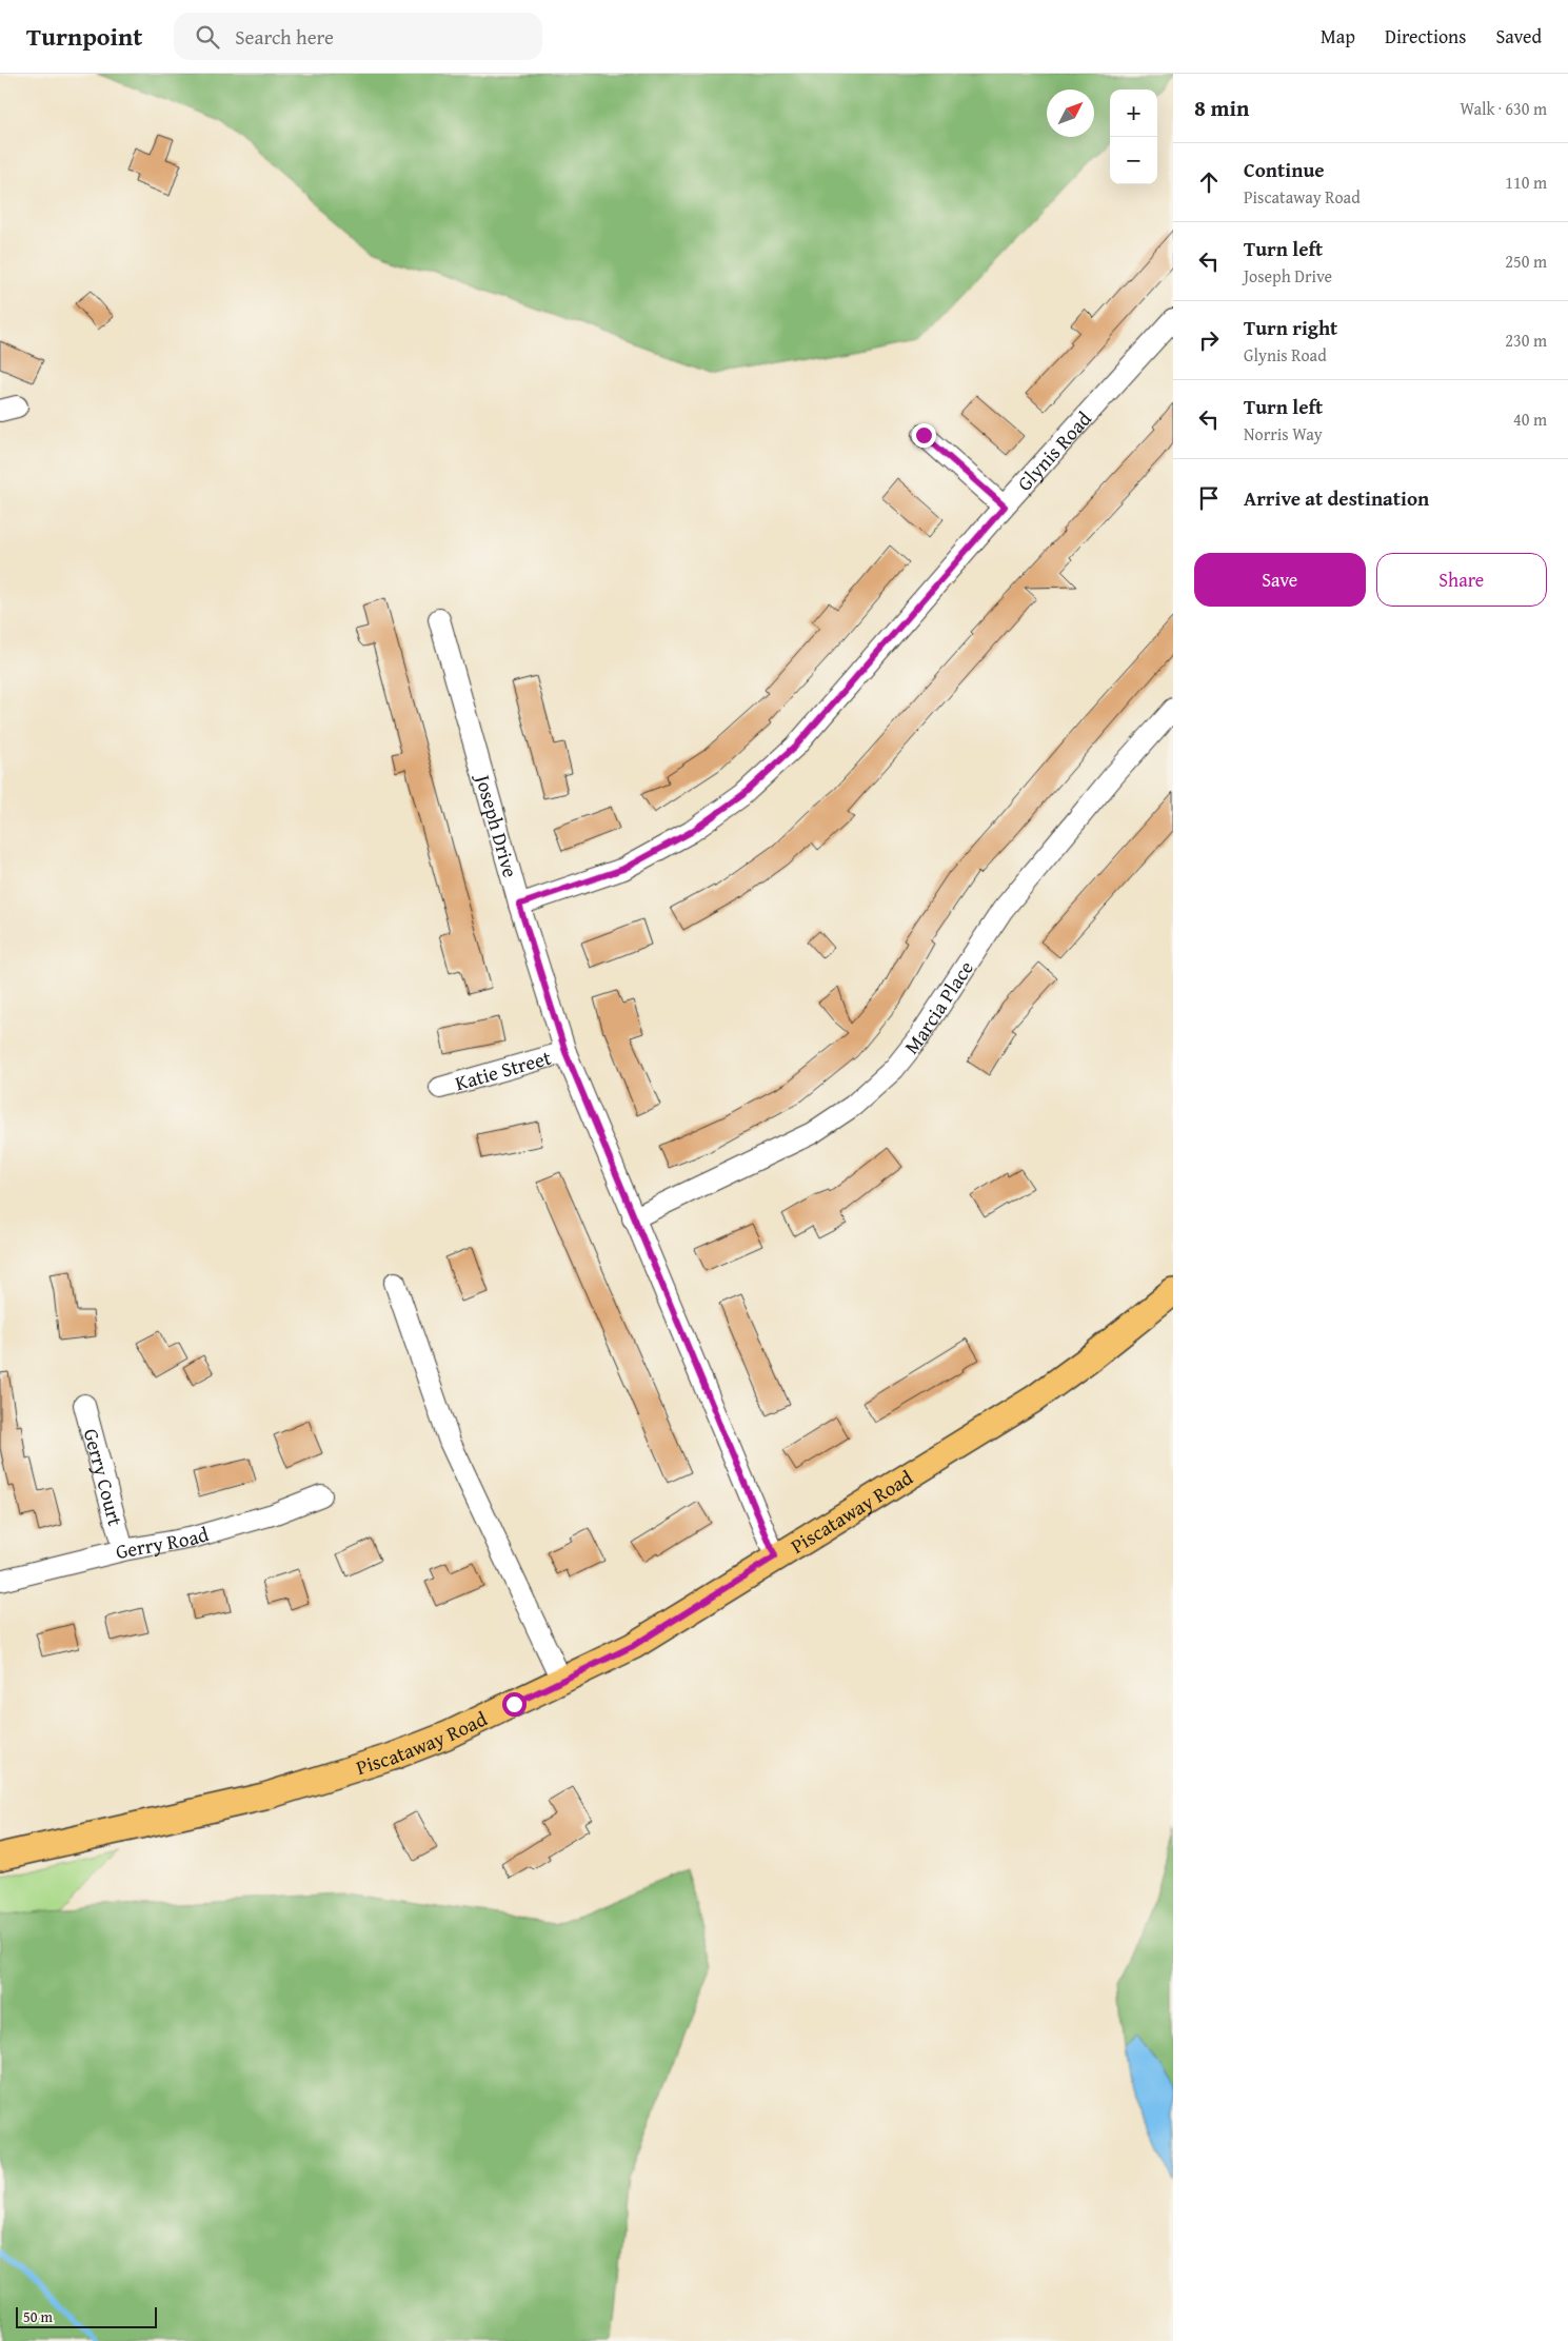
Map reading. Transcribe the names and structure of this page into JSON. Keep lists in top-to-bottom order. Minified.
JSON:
{"streets":{"main road":["Piscataway Road"],"street":["Glynis Road","Joseph Drive","Marcia Place","Katie Street","Gerry Court","Gerry Road"]},"crossings":[["Glynis Road","Joseph Drive"],["Joseph Drive","Marcia Place"],["Joseph Drive","Katie Street"],["Joseph Drive","Piscataway Road"],["Gerry Court","Gerry Road"]],"scale_bar":"50 m","north":"top right","page":{"header":"Turnpoint","search":"Search here","nav":["Map","Directions","Saved"],"heading":["8 min","Walk · 630 m"],"map_buttons":["+","−"],"list":[["Continue","Piscataway Road","110 m"],["Turn left","Joseph Drive","250 m"],["Turn right","Glynis Road","230 m"],["Turn left","Norris Way","40 m"],"Arrive at destination"],"buttons":["Save","Share"],"scale":"50 m"}}
